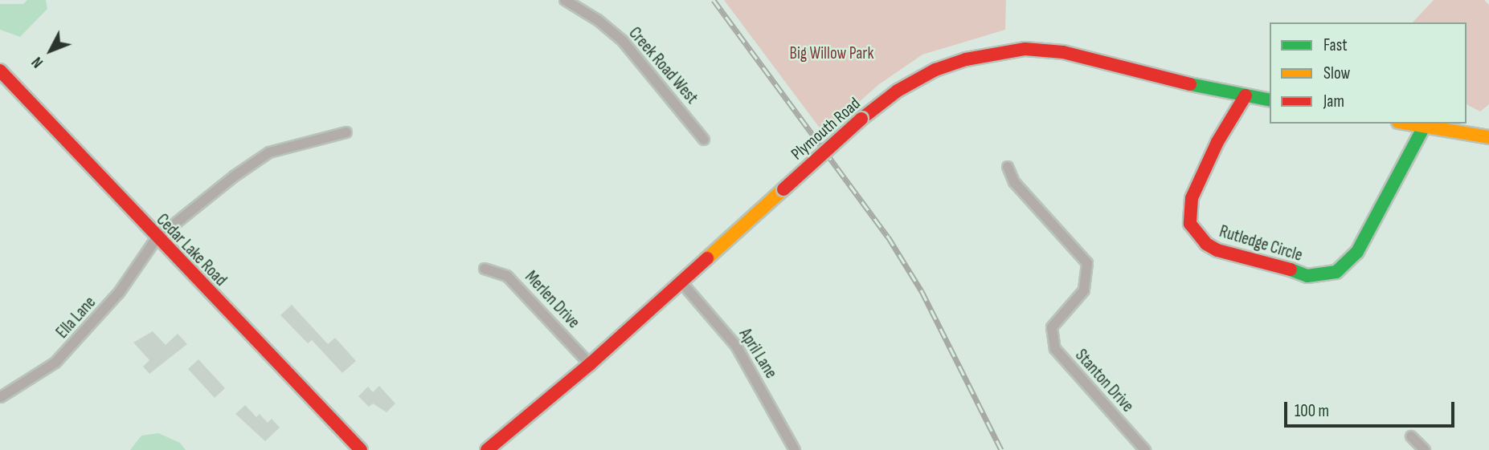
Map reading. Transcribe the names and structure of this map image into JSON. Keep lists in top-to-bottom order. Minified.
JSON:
{"streets":{"main road":["Plymouth Road","Rutledge Circle","Cedar Lake Road"],"street":["Creek Road West","Merlen Drive","Ella Lane","April Lane","Stanton Drive"]},"crossings":[["Plymouth Road","Rutledge Circle"],["Plymouth Road","Merlen Drive"],["Plymouth Road","April Lane"],["Cedar Lake Road","Ella Lane"]],"parks":["Big Willow Park"],"legend":["Fast","Slow","Jam"],"scale_bar":"100 m","north":"bottom left"}
